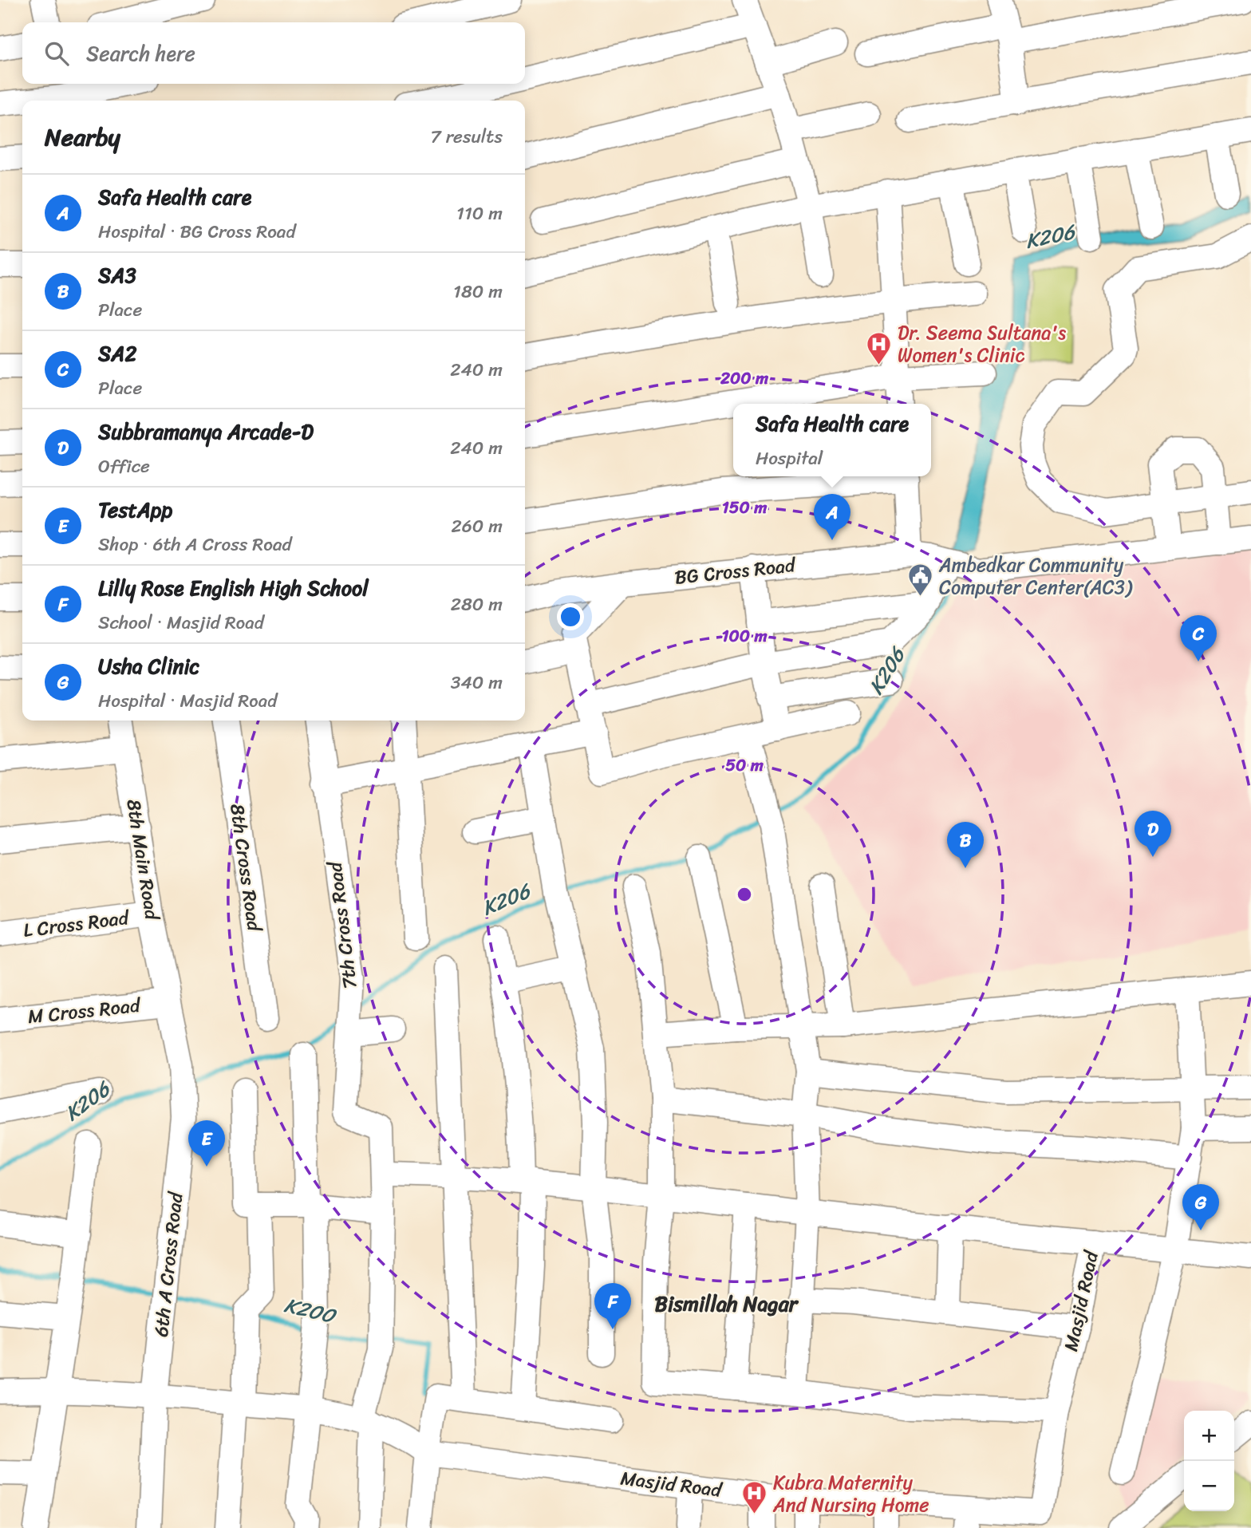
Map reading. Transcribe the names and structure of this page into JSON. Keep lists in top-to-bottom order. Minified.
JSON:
{"streets":{"street":["BG Cross Road","8th Main Road","8th Cross Road","L Cross Road","7th Cross Road","M Cross Road","6th A Cross Road","Masjid Road"]},"crossings":[["8th Main Road","L Cross Road"],["8th Main Road","M Cross Road"],["8th Main Road","6th A Cross Road"],["M Cross Road","6th A Cross Road"]],"districts":["Bismillah Nagar"],"water":["K206","K200"],"places":{"hospital":["Dr. Seema Sultana's Women's Clinic","Kubra Maternity And Nursing Home"],"public building":["Ambedkar Community Computer Center(AC3)"]},"page":{"search":"Search here","heading":["Nearby","7 results"],"list":[{"mark":"A","name":"Safa Health care","note":"Hospital · BG Cross Road","value":"110 m"},{"mark":"B","name":"SA3","note":"Place","value":"180 m"},{"mark":"C","name":"SA2","note":"Place","value":"240 m"},{"mark":"D","name":"Subbramanya Arcade-D","note":"Office","value":"240 m"},{"mark":"E","name":"TestApp","note":"Shop · 6th A Cross Road","value":"260 m"},{"mark":"F","name":"Lilly Rose English High School","note":"School · Masjid Road","value":"280 m"},{"mark":"G","name":"Usha Clinic","note":"Hospital · Masjid Road","value":"340 m"}],"popup":["Safa Health care","Hospital"],"pins":["A","C","D","B","E","G","F"],"map_buttons":["+","−"]},"rings":["200 m","150 m","100 m","50 m"]}
